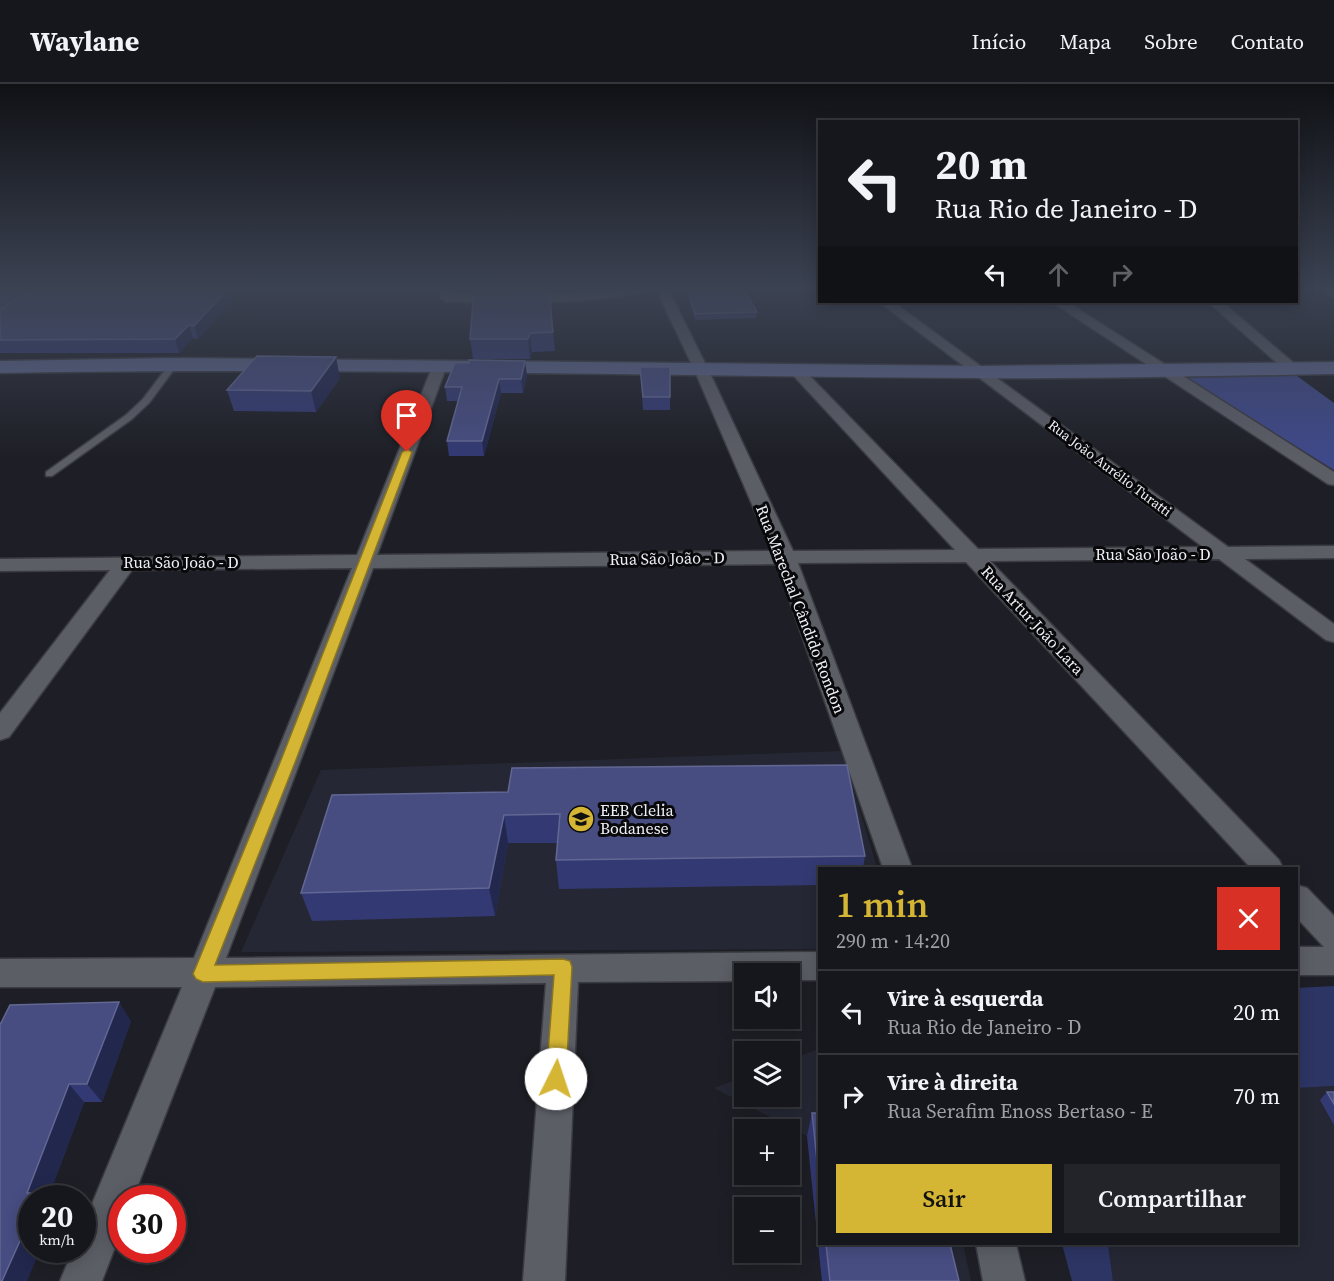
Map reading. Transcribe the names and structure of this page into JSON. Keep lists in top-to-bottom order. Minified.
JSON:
{"streets":{"street":["Rua João Aurélio Turatti","Rua São João - D","Rua Marechal Cândido Rondon","Rua Artur João Lara"]},"crossings":[["Rua João Aurélio Turatti","Rua São João - D"],["Rua São João - D","Rua Marechal Cândido Rondon"],["Rua São João - D","Rua Artur João Lara"]],"places":{"school or university":["EEB Clelia Bodanese"]},"page":{"header":"Waylane","nav":["Início","Mapa","Sobre","Contato"],"turn":["20 m","Rua Rio de Janeiro - D"],"heading":["1 min","290 m · 14:20"],"map_buttons":["+","−"],"list":[{"name":"Vire à esquerda","note":"Rua Rio de Janeiro - D","value":"20 m"},{"name":"Vire à direita","note":"Rua Serafim Enoss Bertaso - E","value":"70 m"}],"buttons":["Sair","Compartilhar"],"speed":"20 km/h","limit":"30"}}
